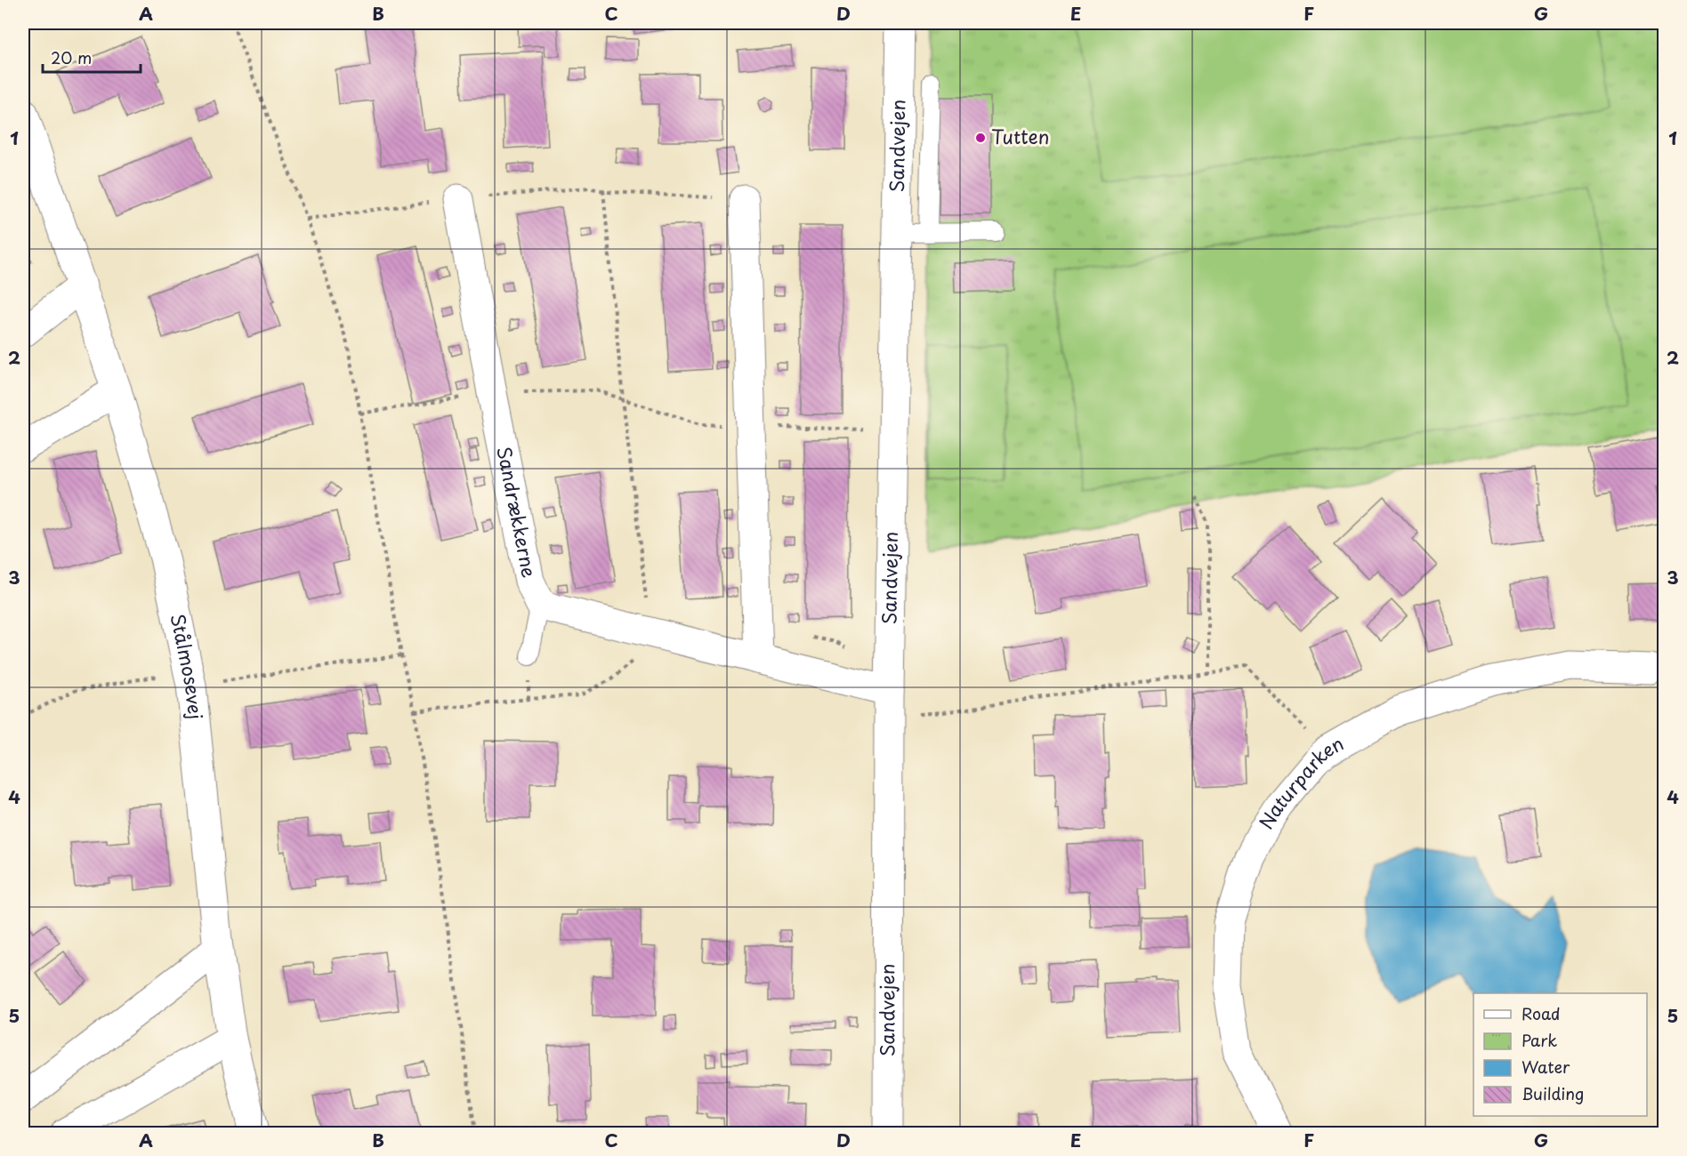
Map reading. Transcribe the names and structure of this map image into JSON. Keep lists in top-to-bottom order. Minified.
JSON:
{"streets":{"street":["Sandvejen","Sandrækkerne","Stålmosevej","Naturparken"]},"crossings":[["Sandvejen","Sandrækkerne"]],"places":["Tutten"],"legend":["Road","Park","Water","Building"],"scale_bar":"20 m","grid":{"columns":["A","B","C","D","E","F","G"],"rows":["1","2","3","4","5"]}}
